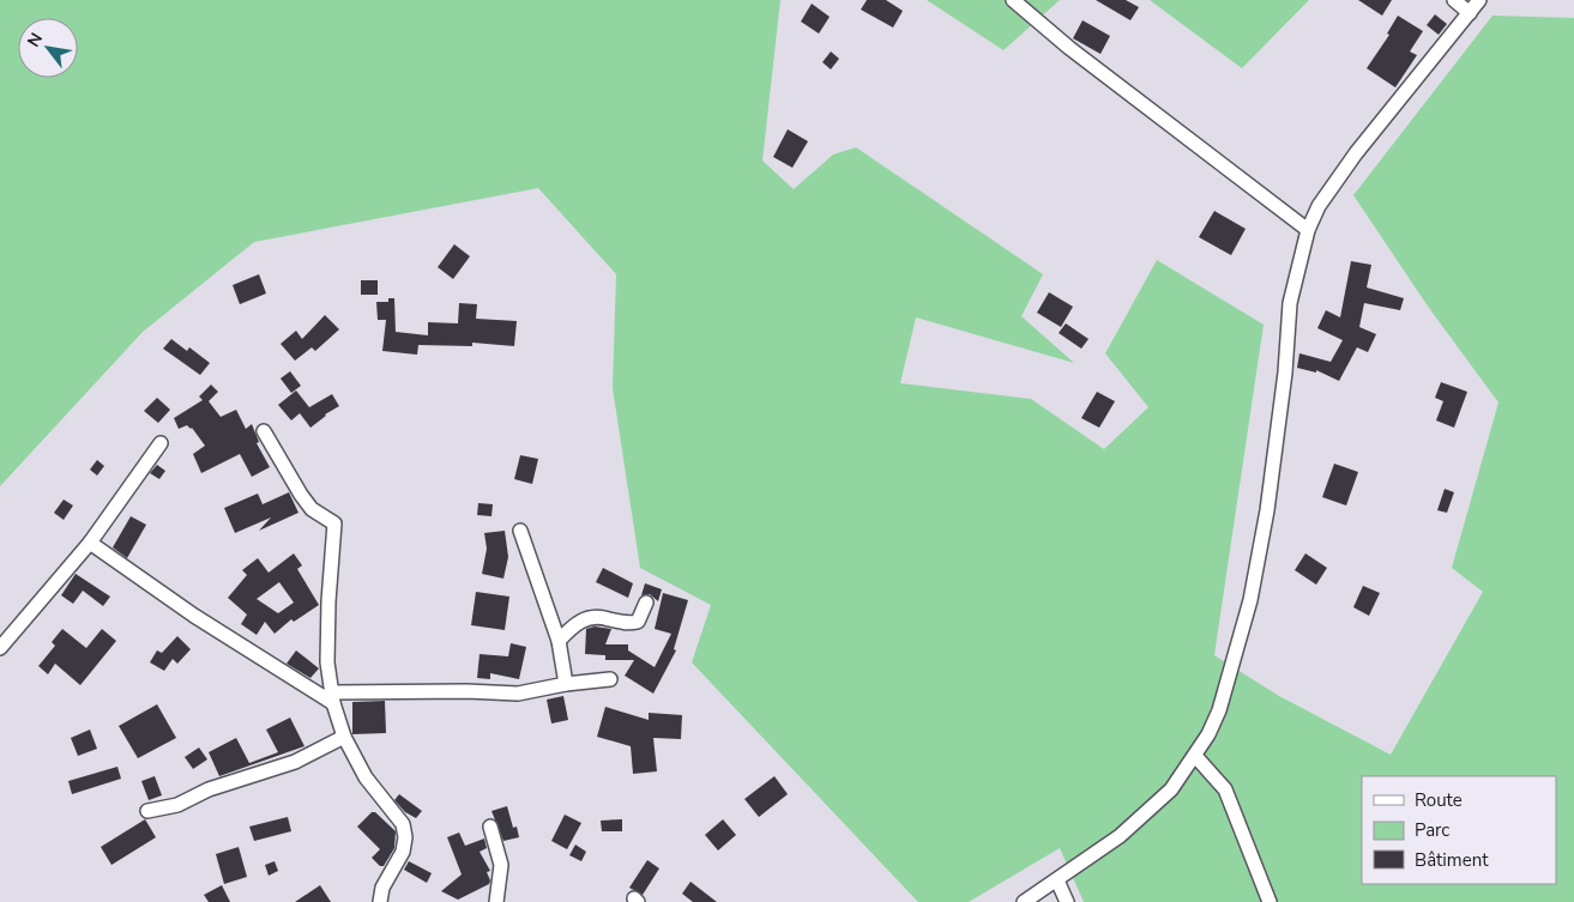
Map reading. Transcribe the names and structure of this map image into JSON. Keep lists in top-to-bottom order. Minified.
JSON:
{"legend":["Route","Parc","Bâtiment"],"north":"top left"}
